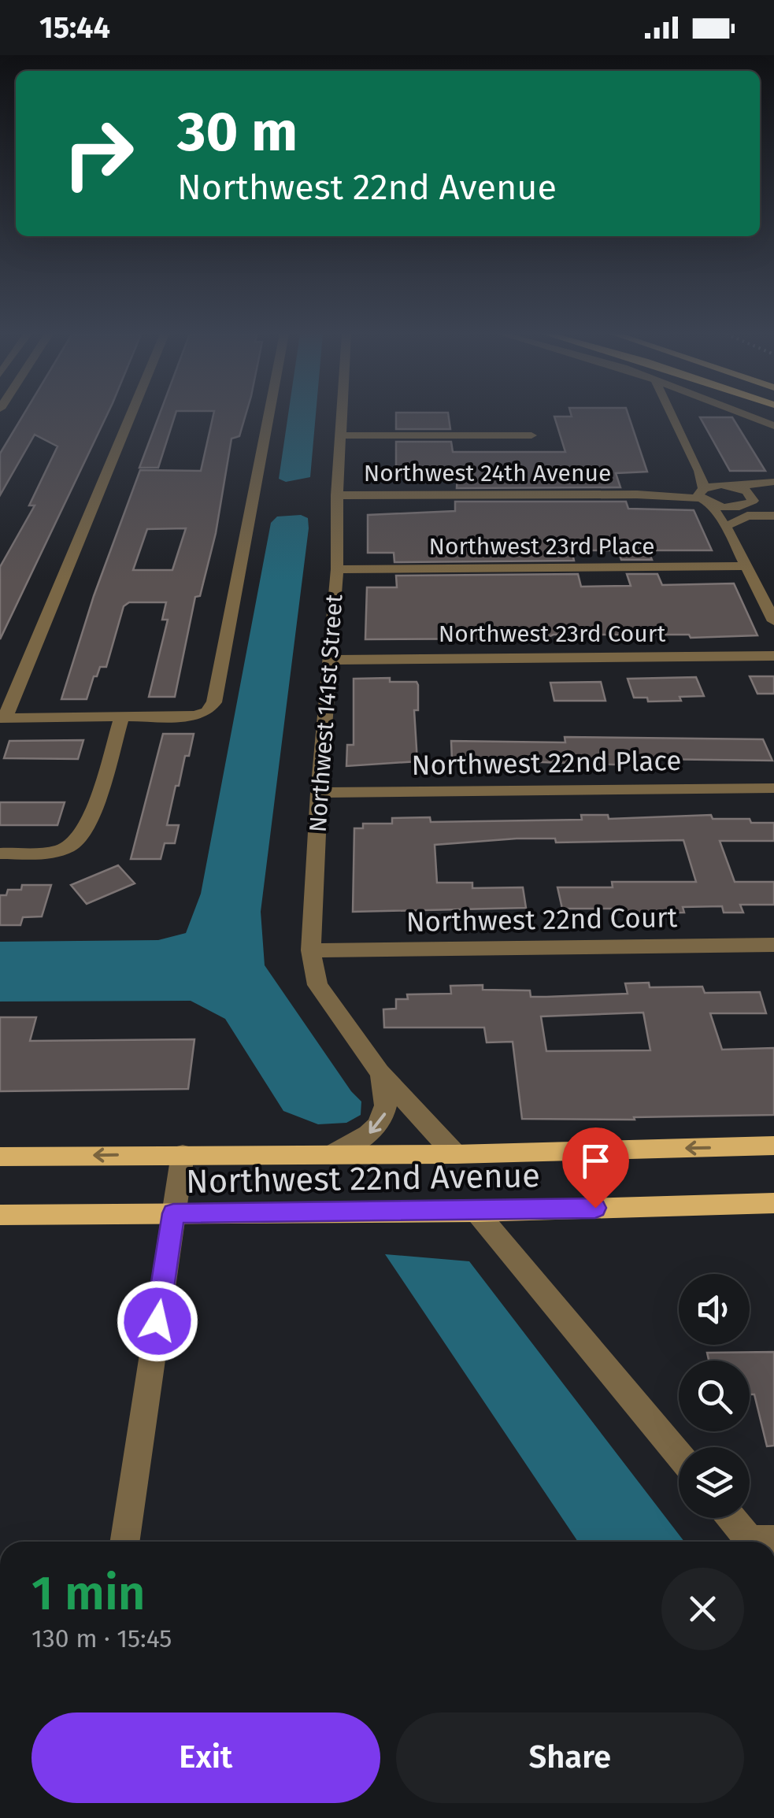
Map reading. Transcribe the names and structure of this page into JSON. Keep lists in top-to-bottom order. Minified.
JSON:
{"streets":{"main road":["Northwest 22nd Avenue"],"street":["Northwest 24th Avenue","Northwest 23rd Place","Northwest 23rd Court","Northwest 141st Street","Northwest 22nd Place","Northwest 22nd Court"]},"crossings":[["Northwest 24th Avenue","Northwest 141st Street"],["Northwest 23rd Place","Northwest 141st Street"],["Northwest 23rd Court","Northwest 141st Street"],["Northwest 141st Street","Northwest 22nd Place"],["Northwest 141st Street","Northwest 22nd Court"],["Northwest 141st Street","Northwest 22nd Avenue"]],"page":{"status":"15:44","turn":["30 m","Northwest 22nd Avenue"],"heading":["1 min","130 m · 15:45"],"buttons":["Exit","Share"]}}
